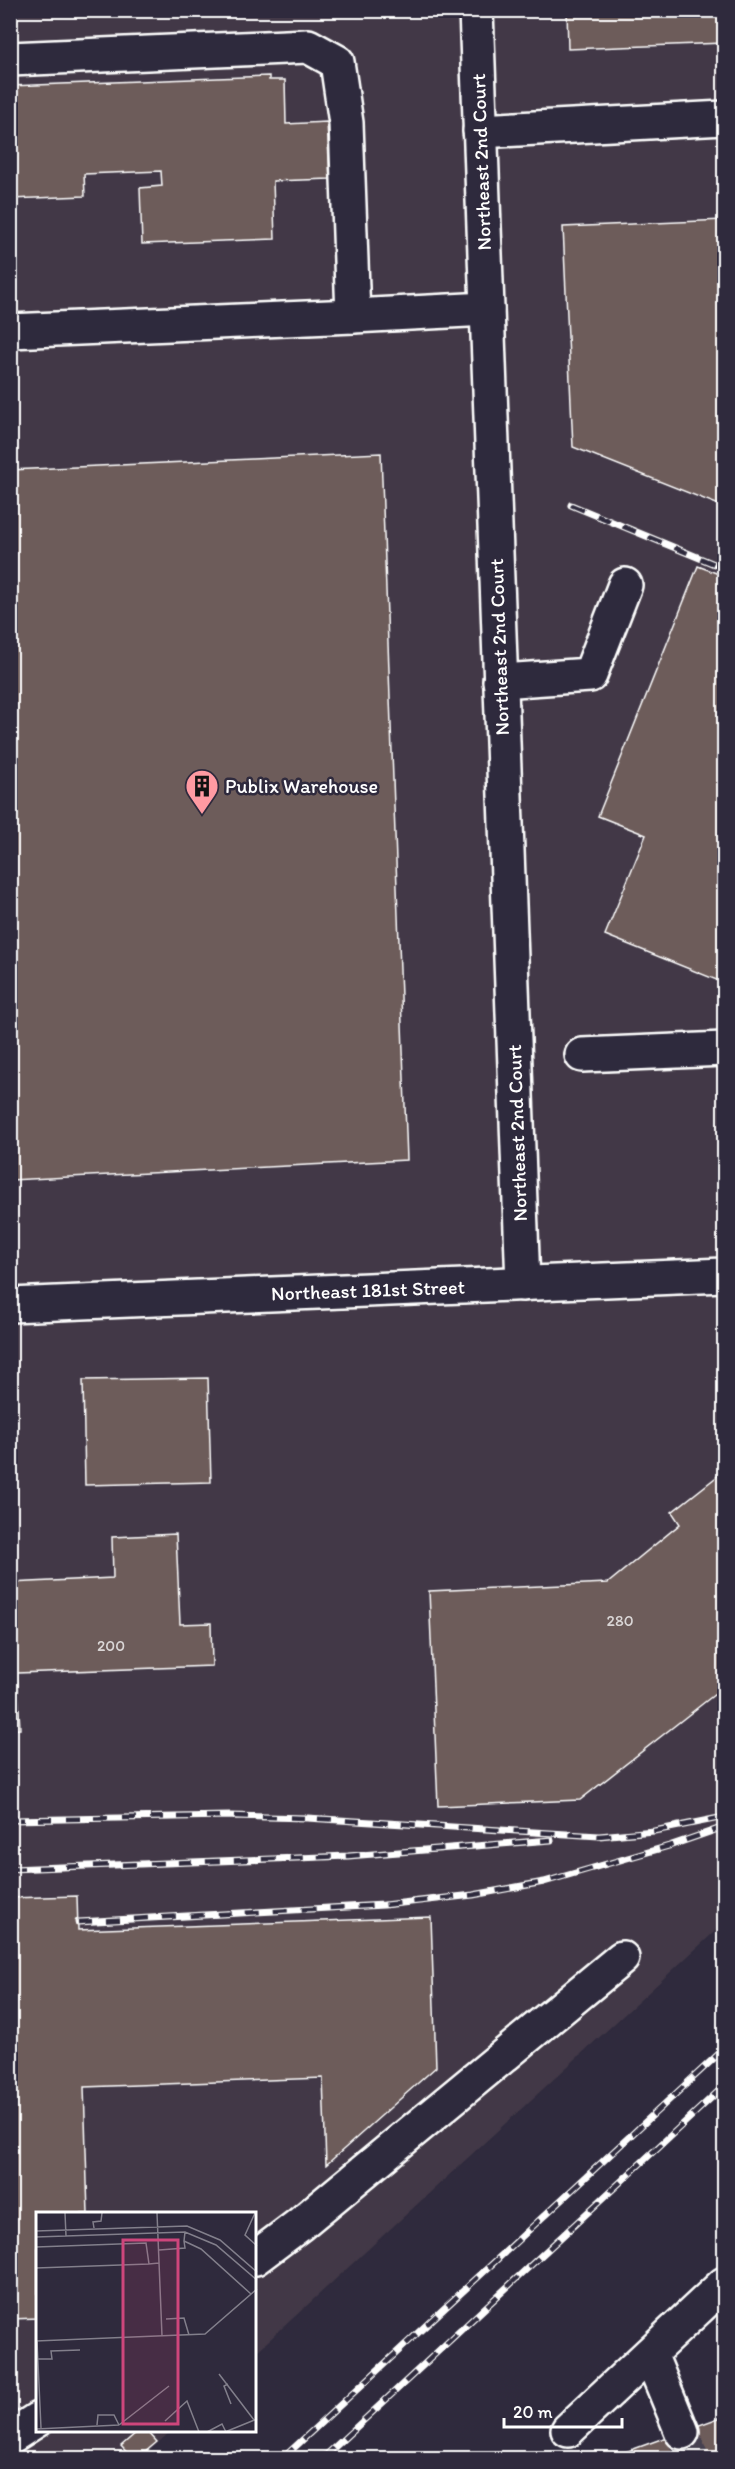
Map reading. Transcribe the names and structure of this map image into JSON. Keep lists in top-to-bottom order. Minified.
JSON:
{"streets":{"street":["Northeast 2nd Court","Northeast 181st Street"]},"crossings":[["Northeast 2nd Court","Northeast 181st Street"]],"places":{"building":["Publix Warehouse"]},"house_numbers":["280","200"],"scale_bar":"20 m"}
